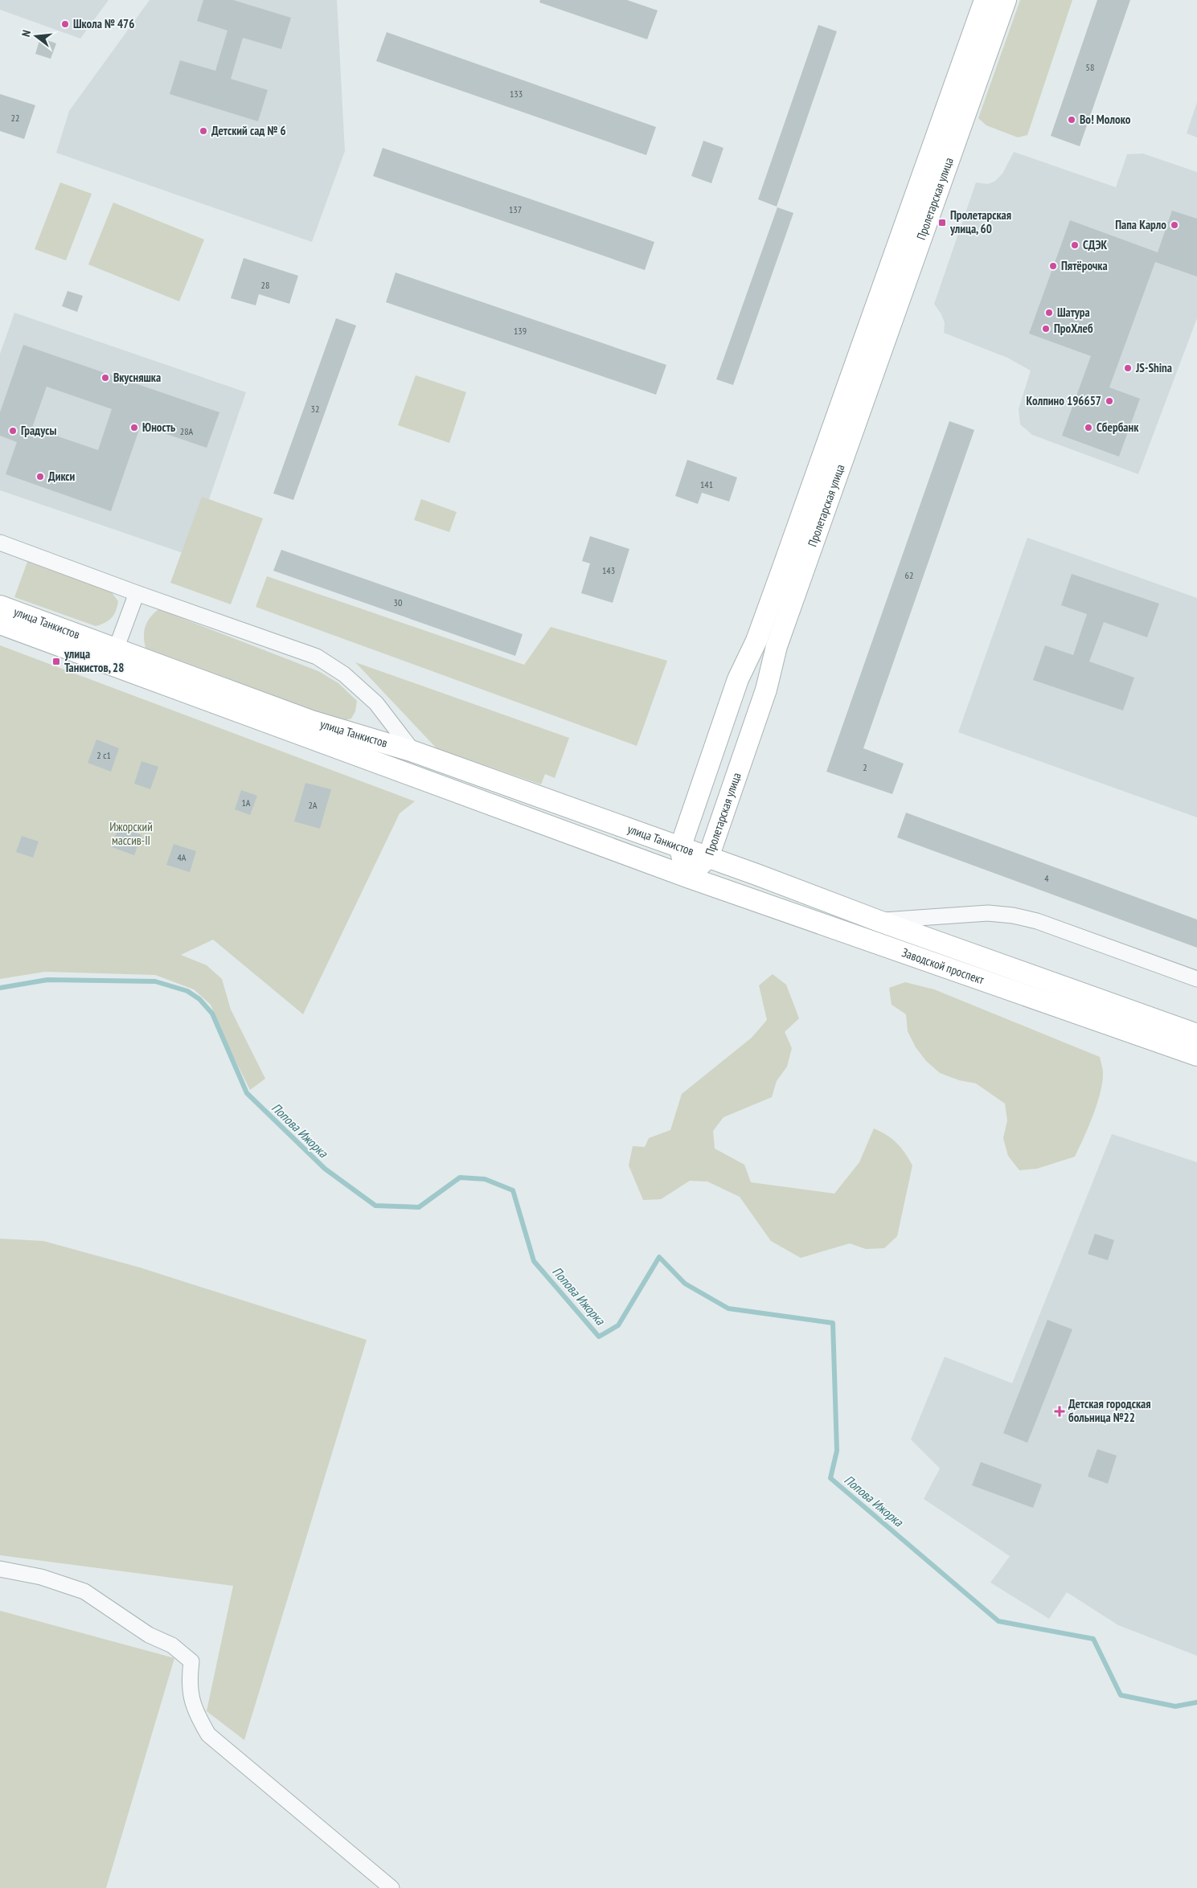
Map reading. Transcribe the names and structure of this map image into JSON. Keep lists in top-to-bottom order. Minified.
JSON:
{"streets":{"main road":["Пролетарская улица","улица Танкистов","Заводской проспект"]},"crossings":[["Пролетарская улица","улица Танкистов"],["Пролетарская улица","Заводской проспект"],["улица Танкистов","Заводской проспект"]],"water":["Попова Ижорка"],"parks":["Ижорский массив-II"],"places":{"other":["Школа № 476","Во! Молоко","Детский сад № 6","Папа Карло","СДЭК","Пятёрочка","Шатура","ПроХлеб","JS-Shina","Вкусняшка","Колпино 196657","Юность","Сбербанк","Градусы","Дикси"],"transit":["Пролетарская улица, 60","улица Танкистов, 28"],"health":["Детская городская больница №22"]},"house_numbers":["58","133","22","137","28","139","32","28А","141","143","62","30","2 с1","2","1А","2А","4А","4"],"north":"left"}
